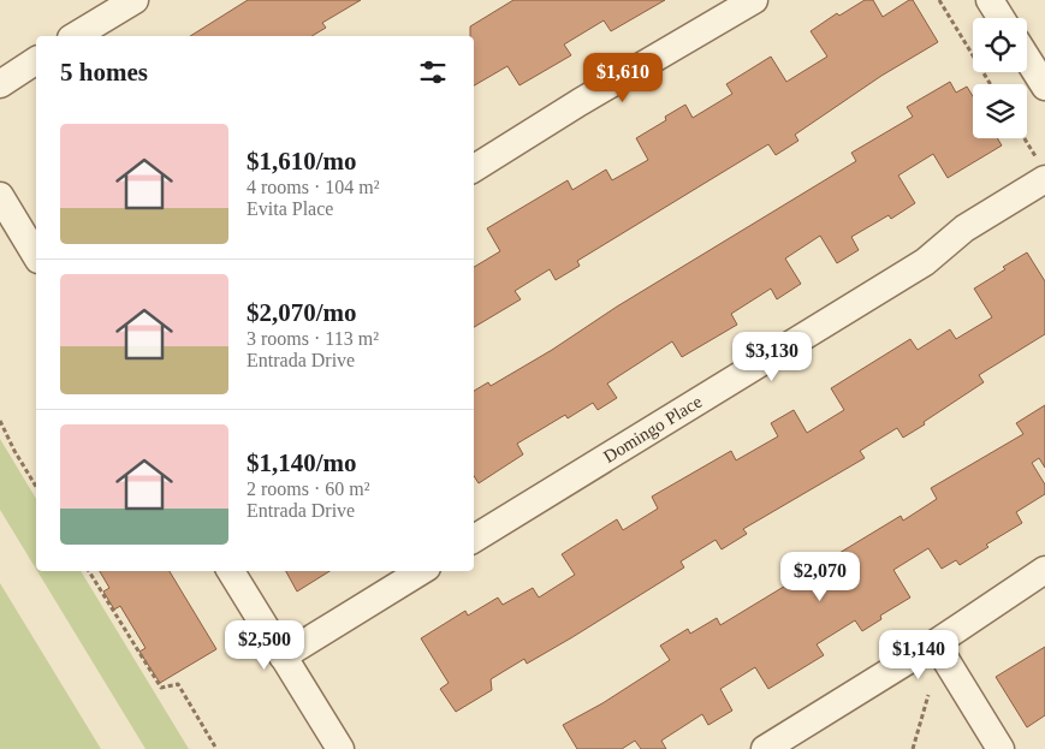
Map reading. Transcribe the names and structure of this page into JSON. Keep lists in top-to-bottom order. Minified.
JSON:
{"streets":{"street":["Domingo Place"]},"page":{"heading":"5 homes","price":["$1,610","$3,130","$2,070","$2,500","$1,140"],"list":[{"name":"$1,610/mo","note":"4 rooms · 104 m² · Evita Place"},{"name":"$2,070/mo","note":"3 rooms · 113 m² · Entrada Drive"},{"name":"$1,140/mo","note":"2 rooms · 60 m² · Entrada Drive"}]}}
